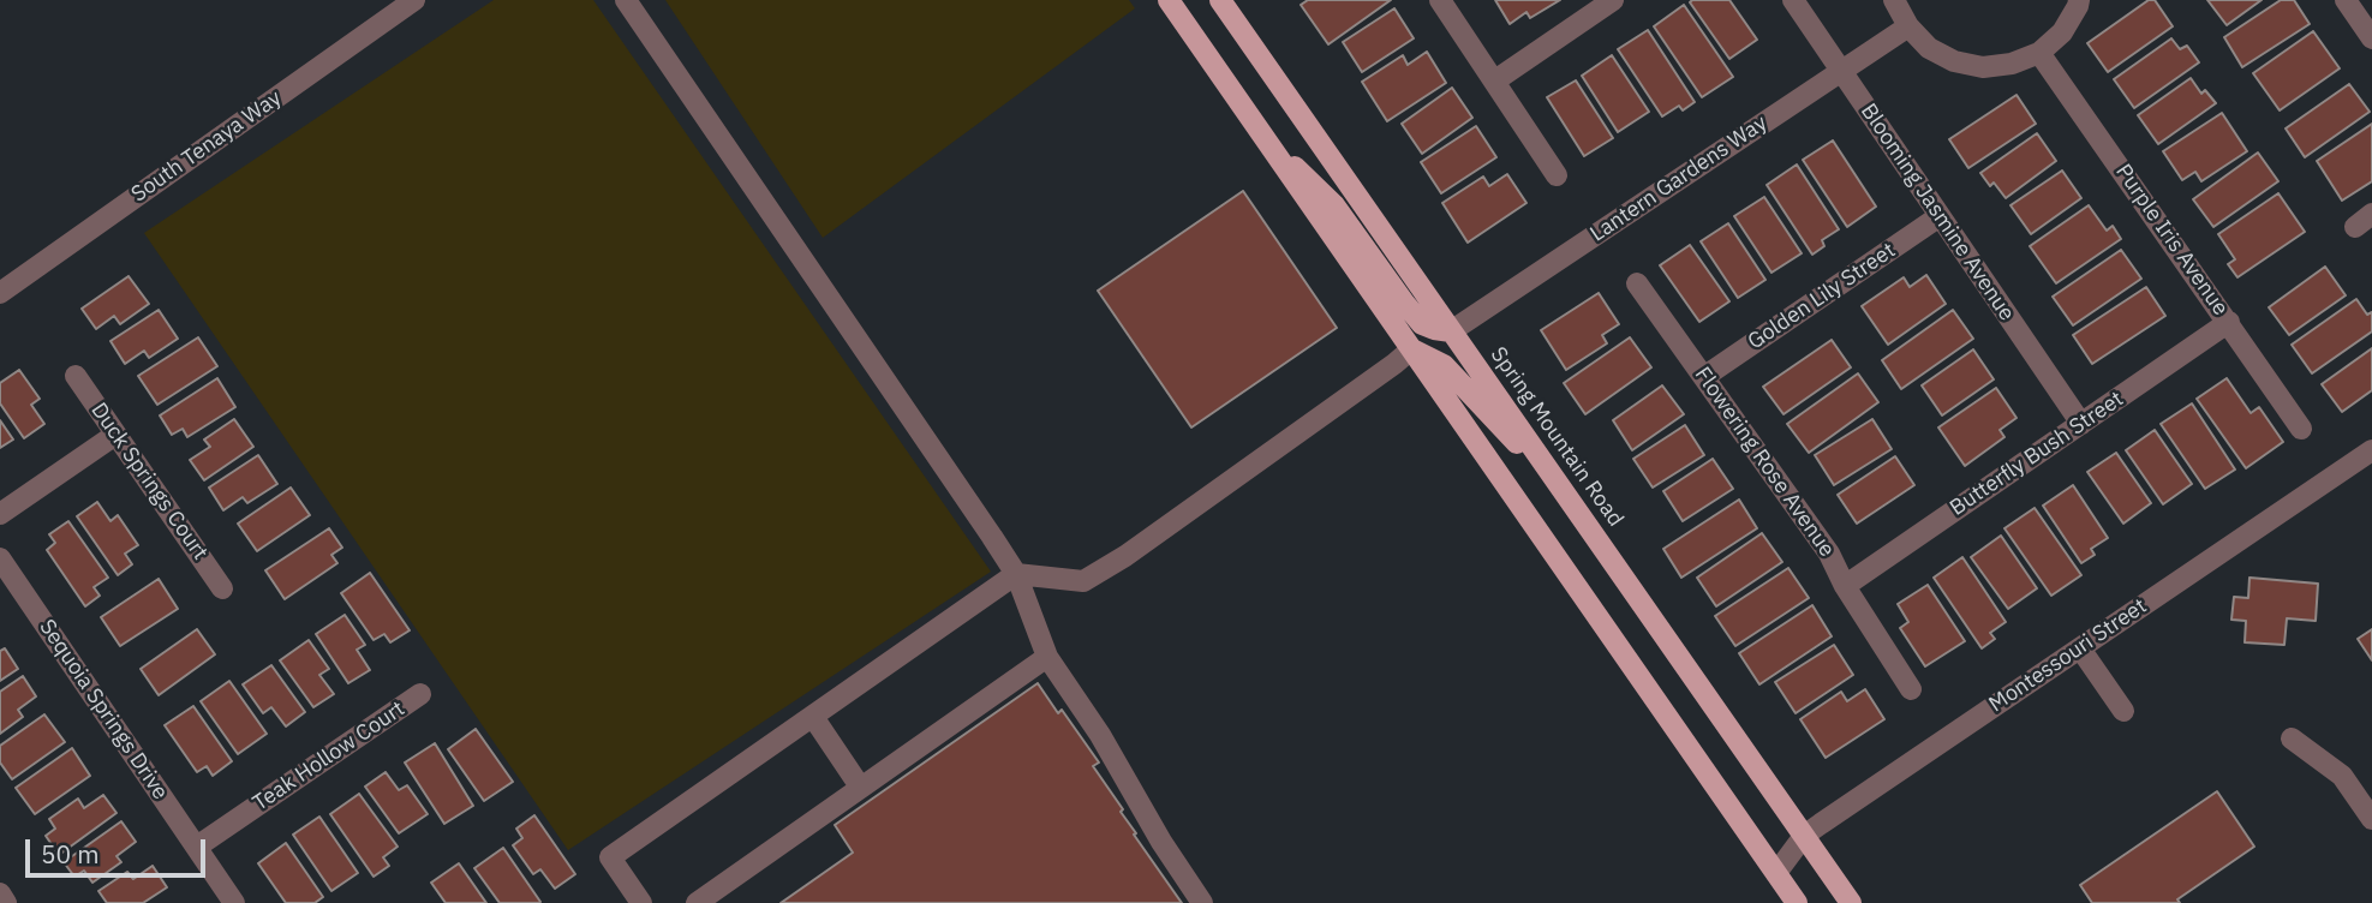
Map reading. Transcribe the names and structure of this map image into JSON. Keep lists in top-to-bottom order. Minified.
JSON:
{"streets":{"main road":["Spring Mountain Road"],"street":["South Tenaya Way","Lantern Gardens Way","Blooming Jasmine Avenue","Purple Iris Avenue","Golden Lily Street","Butterfly Bush Street","Flowering Rose Avenue","Duck Springs Court","Montessouri Street","Sequoia Springs Drive","Teak Hollow Court"]},"crossings":[["Lantern Gardens Way","Blooming Jasmine Avenue"],["Lantern Gardens Way","Spring Mountain Road"],["Blooming Jasmine Avenue","Golden Lily Street"],["Blooming Jasmine Avenue","Butterfly Bush Street"],["Purple Iris Avenue","Butterfly Bush Street"],["Golden Lily Street","Flowering Rose Avenue"],["Spring Mountain Road","Montessouri Street"],["Butterfly Bush Street","Flowering Rose Avenue"],["Sequoia Springs Drive","Teak Hollow Court"]],"scale_bar":"50 m"}
